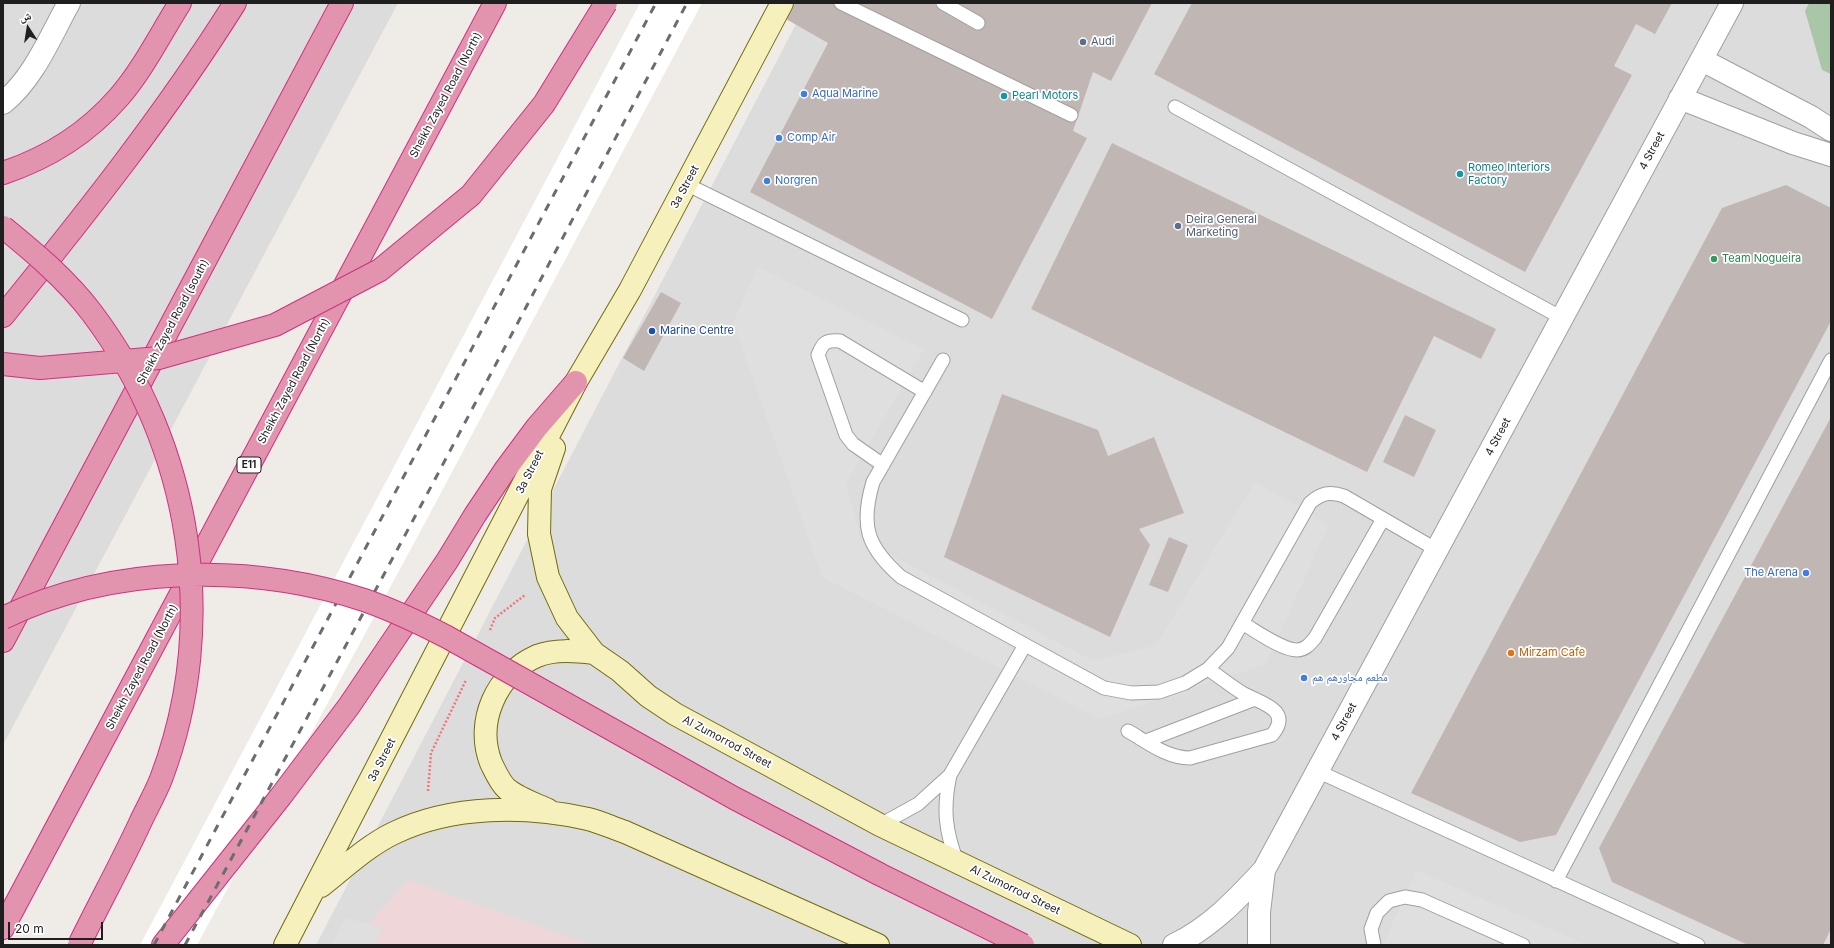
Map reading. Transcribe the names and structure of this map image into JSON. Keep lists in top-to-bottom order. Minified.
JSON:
{"streets":{"highway":["Sheikh Zayed Road (North)","Sheikh Zayed Road (south)","E11"],"street":["4 Street","3a Street","Al Zumorrod Street"]},"crossings":[["3a Street","Al Zumorrod Street"]],"places":["Audi","Aqua Marine","Pearl Motors","Comp Air","Romeo Interiors Factory","Norgren","Deira General Marketing","Team Nogueira","Marine Centre","The Arena","Mirzam Cafe","مطعم مجاورهم هم"],"scale_bar":"20 m","north":"top"}
